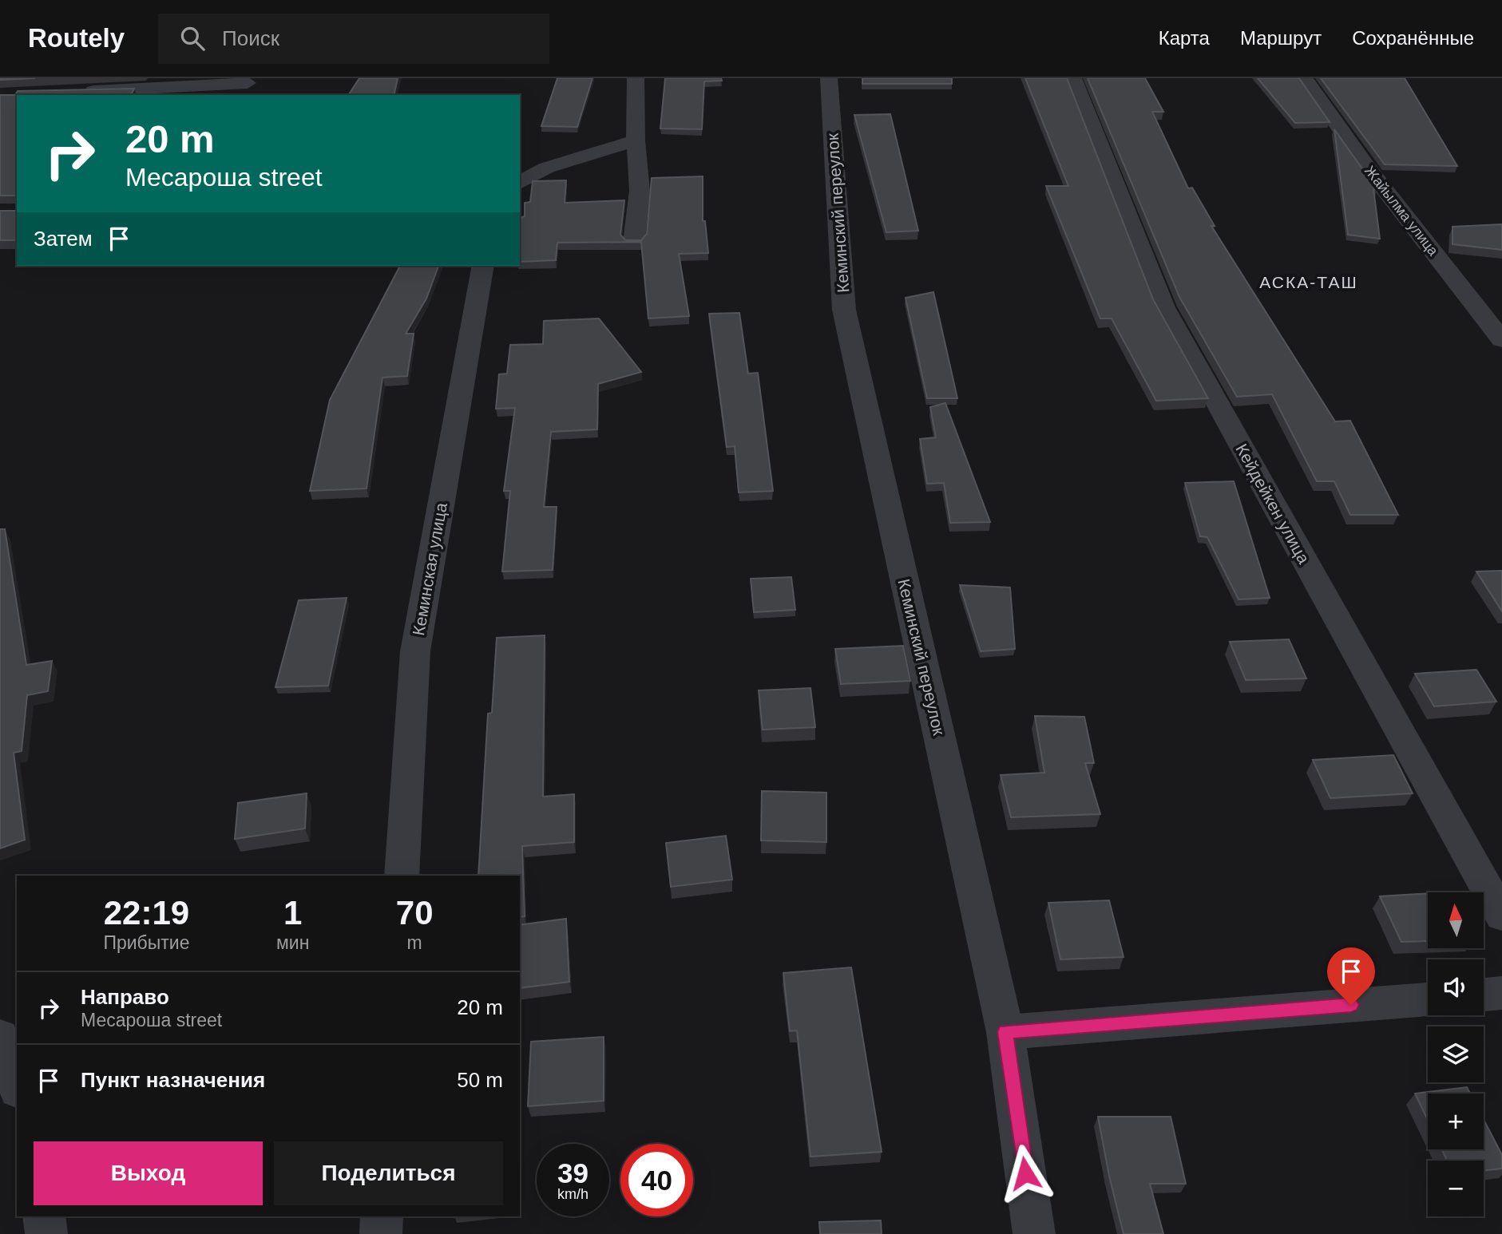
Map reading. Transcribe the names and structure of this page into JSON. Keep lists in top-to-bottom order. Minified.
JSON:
{"streets":{"street":["Жайылма улица","Кеминский переулок","Кейдейкен улица","Кеминская улица"]},"districts":["АСКА-ТАШ"],"north":"top","page":{"header":"Routely","search":"Поиск","nav":["Карта","Маршрут","Сохранённые"],"turn":["20 m","Месароша street"],"then":"Затем","eta":["22:19","Прибытие","1","мин","70","m"],"map_buttons":["+","−"],"list":[{"name":"Направо","note":"Месароша street","value":"20 m"},{"name":"Пункт назначения","value":"50 m"}],"buttons":["Выход","Поделиться"],"speed":"39 km/h","limit":"40"}}
